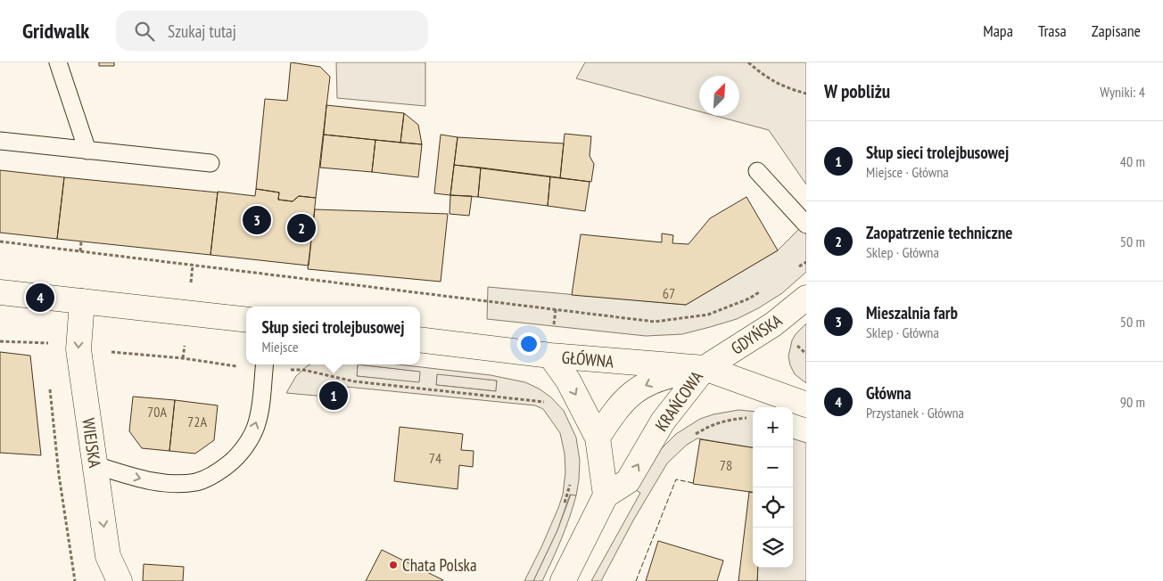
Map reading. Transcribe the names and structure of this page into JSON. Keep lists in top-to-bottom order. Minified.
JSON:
{"streets":{"street":["GDYŃSKA","GŁÓWNA","KRAŃCOWA","WIEJSKA"]},"crossings":[["GDYŃSKA","GŁÓWNA"],["GDYŃSKA","KRAŃCOWA"],["GŁÓWNA","KRAŃCOWA"]],"one_way":["WIEJSKA"],"places":["Chata Polska"],"house_numbers":["67","70A","72A","74","78"],"north":"top right","page":{"header":"Gridwalk","search":"Szukaj tutaj","nav":["Mapa","Trasa","Zapisane"],"heading":["W pobliżu","Wyniki: 4"],"list":[{"mark":"1","name":"Słup sieci trolejbusowej","note":"Miejsce · Główna","value":"40 m"},{"mark":"2","name":"Zaopatrzenie techniczne","note":"Sklep · Główna","value":"50 m"},{"mark":"3","name":"Mieszalnia farb","note":"Sklep · Główna","value":"50 m"},{"mark":"4","name":"Główna","note":"Przystanek · Główna","value":"90 m"}],"pins":["3","2","4","1"],"popup":["Słup sieci trolejbusowej","Miejsce"],"map_buttons":["+","−"]}}
